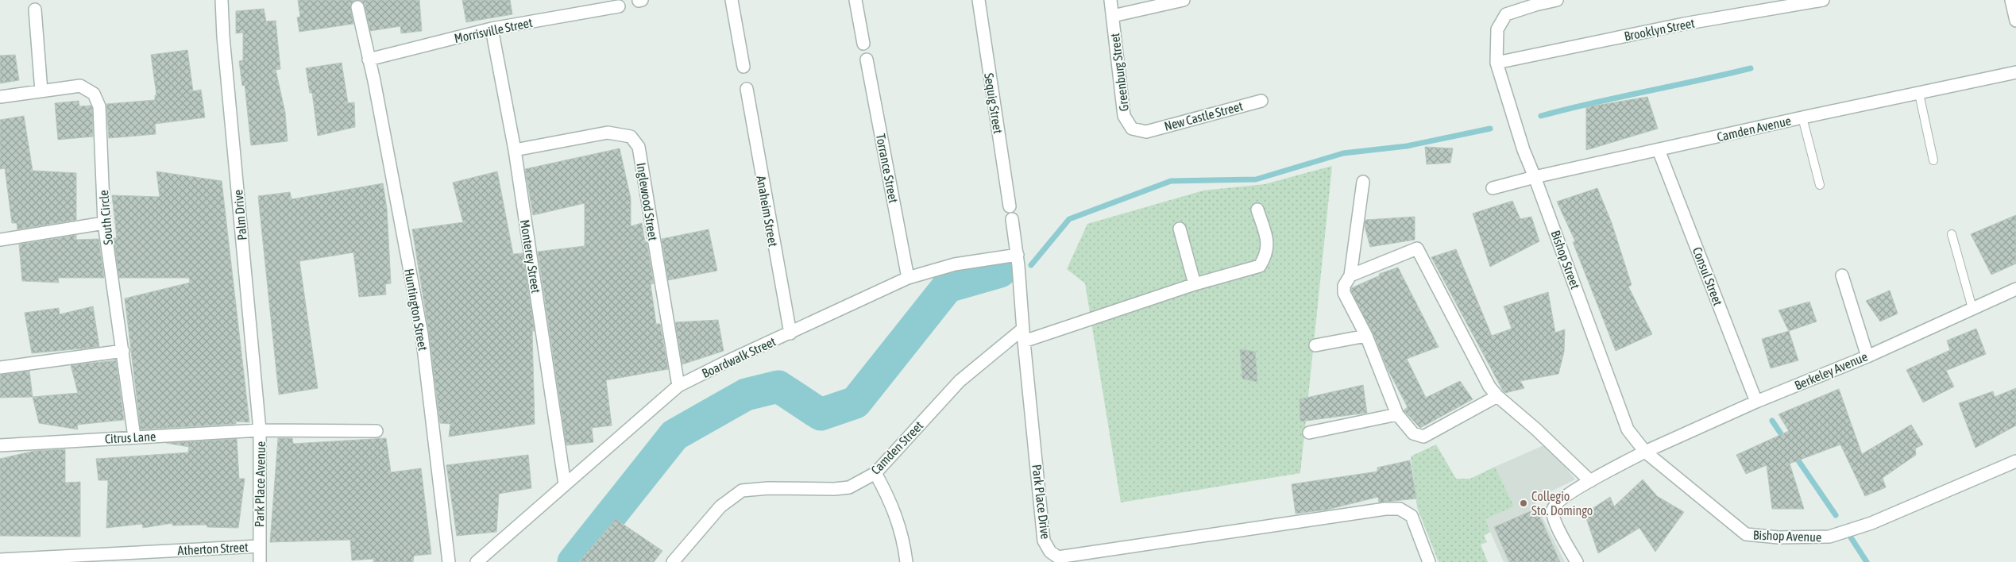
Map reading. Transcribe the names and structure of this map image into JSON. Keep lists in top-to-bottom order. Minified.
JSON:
{"streets":{"street":["Brooklyn Street","Morrisville Street","Greenburg Street","Sequig Street","New Castle Street","Camden Avenue","Torrance Street","Inglewood Street","Anaheim Street","Palm Drive","South Circle","Monterey Street","Bishop Street","Consul Street","Huntington Street","Boardwalk Street","Berkeley Avenue","Citrus Lane","Camden Street","Park Place Avenue","Park Place Drive","Bishop Avenue","Atherton Street"]},"crossings":[["Brooklyn Street","Bishop Street"],["Morrisville Street","Monterey Street"],["Morrisville Street","Huntington Street"],["Greenburg Street","New Castle Street"],["Camden Avenue","Bishop Street"],["Camden Avenue","Consul Street"],["Torrance Street","Boardwalk Street"],["Inglewood Street","Monterey Street"],["Inglewood Street","Boardwalk Street"],["Anaheim Street","Boardwalk Street"],["Palm Drive","Citrus Lane"],["Palm Drive","Park Place Avenue"],["South Circle","Citrus Lane"],["Monterey Street","Boardwalk Street"],["Bishop Street","Berkeley Avenue"],["Bishop Street","Bishop Avenue"],["Consul Street","Berkeley Avenue"],["Boardwalk Street","Park Place Drive"],["Berkeley Avenue","Bishop Avenue"],["Citrus Lane","Park Place Avenue"],["Camden Street","Park Place Drive"],["Park Place Avenue","Atherton Street"]],"places":["Collegio Sto. Domingo"]}
